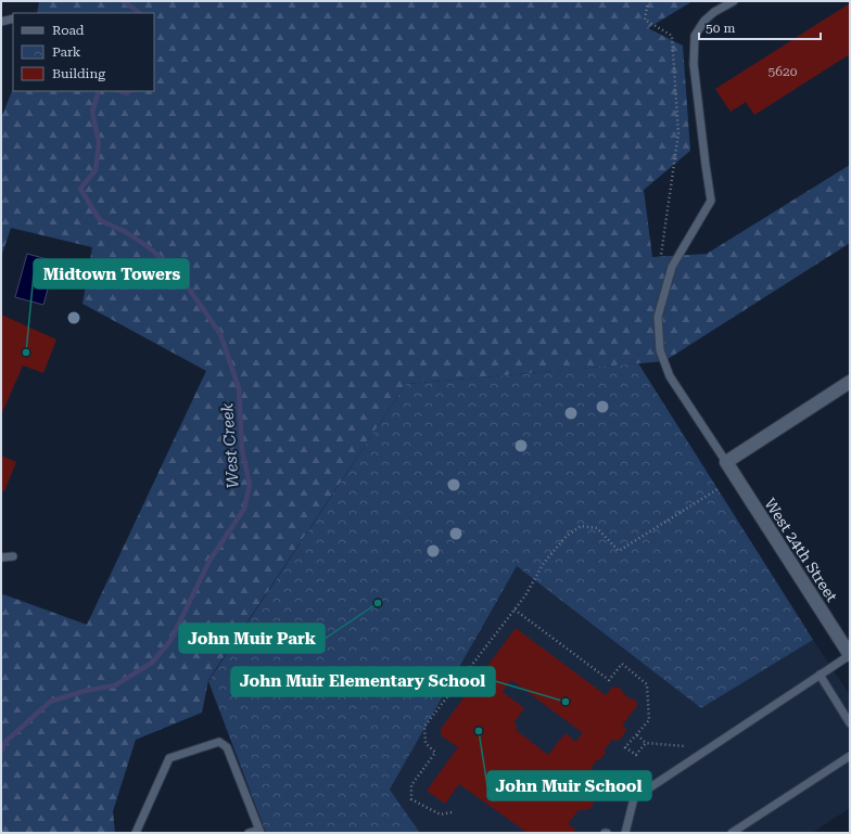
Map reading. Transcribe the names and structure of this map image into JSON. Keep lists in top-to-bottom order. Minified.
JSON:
{"streets":{"street":["West 24th Street"]},"water":["West Creek"],"places":["Midtown Towers","John Muir Park","John Muir Elementary School","John Muir School"],"house_numbers":["5620"],"legend":["Road","Park","Building"],"scale_bar":"50 m"}
